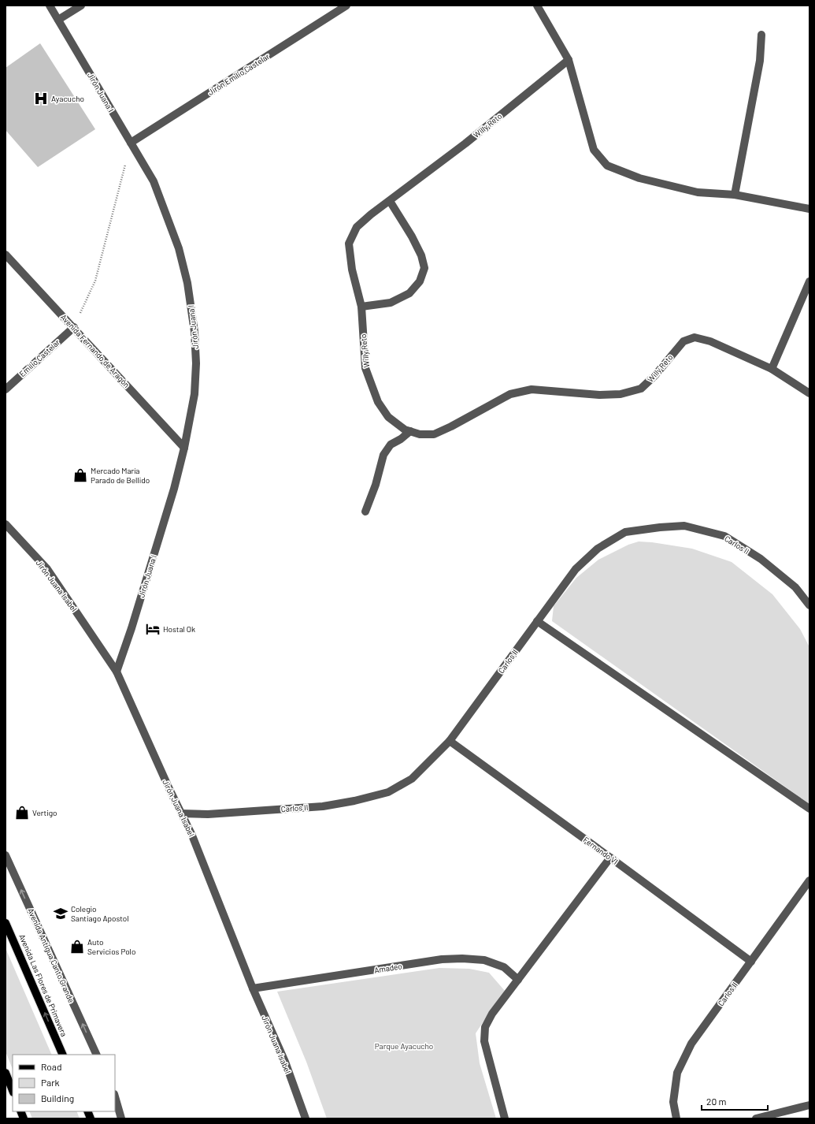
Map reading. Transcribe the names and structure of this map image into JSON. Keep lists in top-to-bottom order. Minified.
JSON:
{"streets":{"main road":["Avenida Las Flores de Primavera"],"street":["Jirón Emilio Castelar","Jirón Juana I","Willy Reto","Avenida Fernando de Aragón","Emilio Castelar","Carlos II","Jirón Juana Isabel","Fernando VI","Avenida Antigua Canto Grande","Amadeo"]},"crossings":[["Jirón Emilio Castelar","Jirón Juana I"],["Jirón Juana I","Avenida Fernando de Aragón"],["Jirón Juana I","Jirón Juana Isabel"],["Avenida Fernando de Aragón","Emilio Castelar"],["Carlos II","Jirón Juana Isabel"],["Carlos II","Fernando VI"],["Jirón Juana Isabel","Amadeo"]],"one_way":["Avenida Antigua Canto Grande","Avenida Las Flores de Primavera"],"parks":["Parque Ayacucho"],"places":{"hospital":["Ayacucho"],"shop":["Mercado María Parado de Bellido","Vertigo","Auto Servicios Polo"],"hotel":["Hostal Ok"],"school or university":["Colegio Santiago Apostol"]},"legend":["Road","Park","Building"],"scale_bar":"20 m"}
